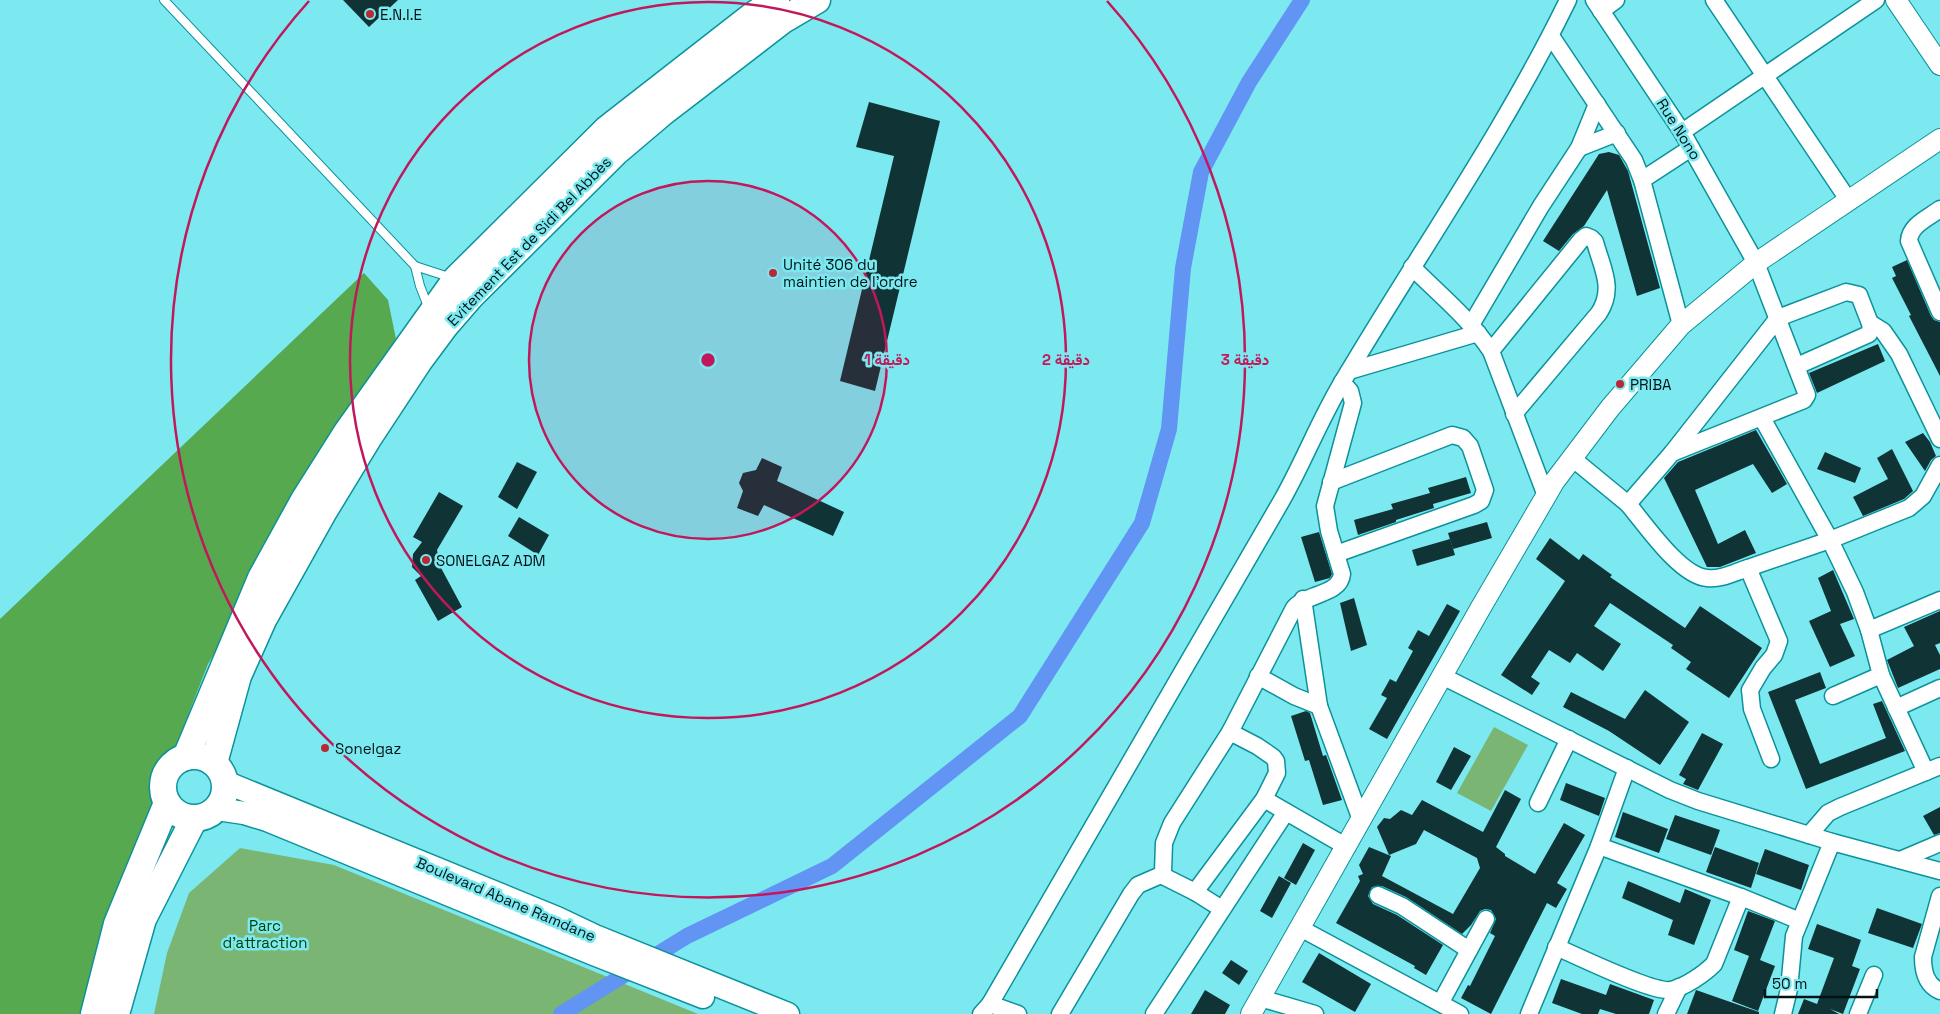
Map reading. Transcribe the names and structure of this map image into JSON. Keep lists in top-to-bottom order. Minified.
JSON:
{"streets":{"highway":["Evitement Est de Sidi Bel Abbès"],"main road":["Boulevard Abane Ramdane"],"street":["Rue Nono"]},"crossings":[["Evitement Est de Sidi Bel Abbès","Boulevard Abane Ramdane"]],"parks":["Parc d'attraction"],"places":["E.N.I.E","Unité 306 du maintien de l'ordre","PRIBA","SONELGAZ ADM","Sonelgaz"],"scale_bar":"50 m","rings":["1 دقيقة","2 دقيقة","3 دقيقة"]}
